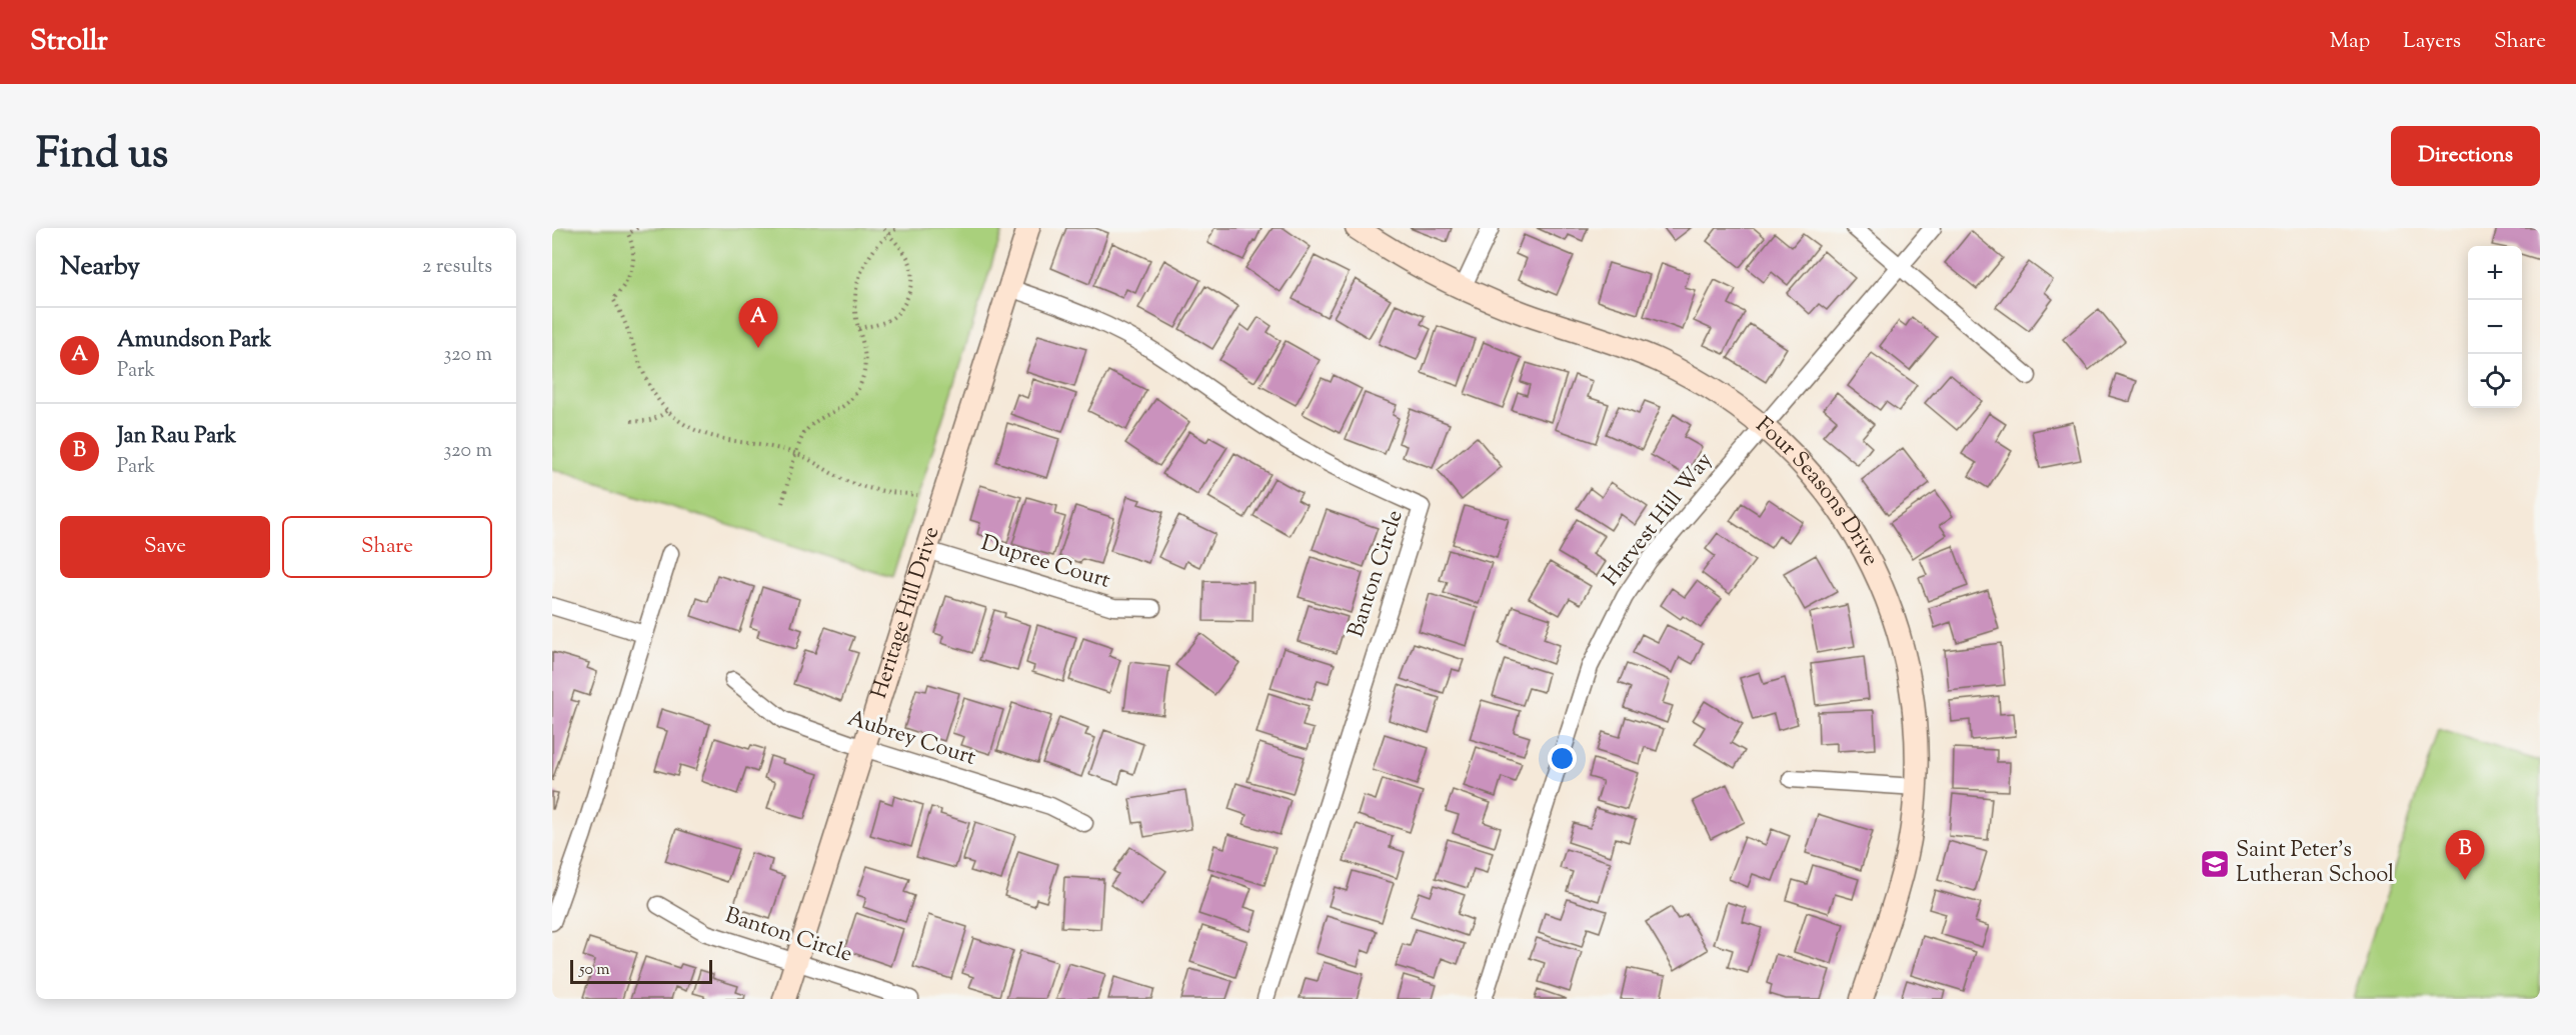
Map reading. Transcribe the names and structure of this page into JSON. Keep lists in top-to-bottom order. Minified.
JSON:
{"streets":{"street":["Four Seasons Drive","Harvest Hill Way","Dupree Court","Banton Circle","Heritage Hill Drive","Aubrey Court"]},"crossings":[["Four Seasons Drive","Harvest Hill Way"],["Dupree Court","Heritage Hill Drive"],["Banton Circle","Heritage Hill Drive"],["Heritage Hill Drive","Aubrey Court"]],"places":{"school or university":["Saint Peter's Lutheran School"]},"scale_bar":"50 m","page":{"header":"Strollr","nav":["Map","Layers","Share"],"title":"Find us","buttons":["Directions",["Save","Share"]],"heading":["Nearby","2 results"],"map_buttons":["+","−"],"pins":["A","B"],"list":[{"mark":"A","name":"Amundson Park","note":"Park","value":"320 m"},{"mark":"B","name":"Jan Rau Park","note":"Park","value":"320 m"}],"scale":"50 m"}}
